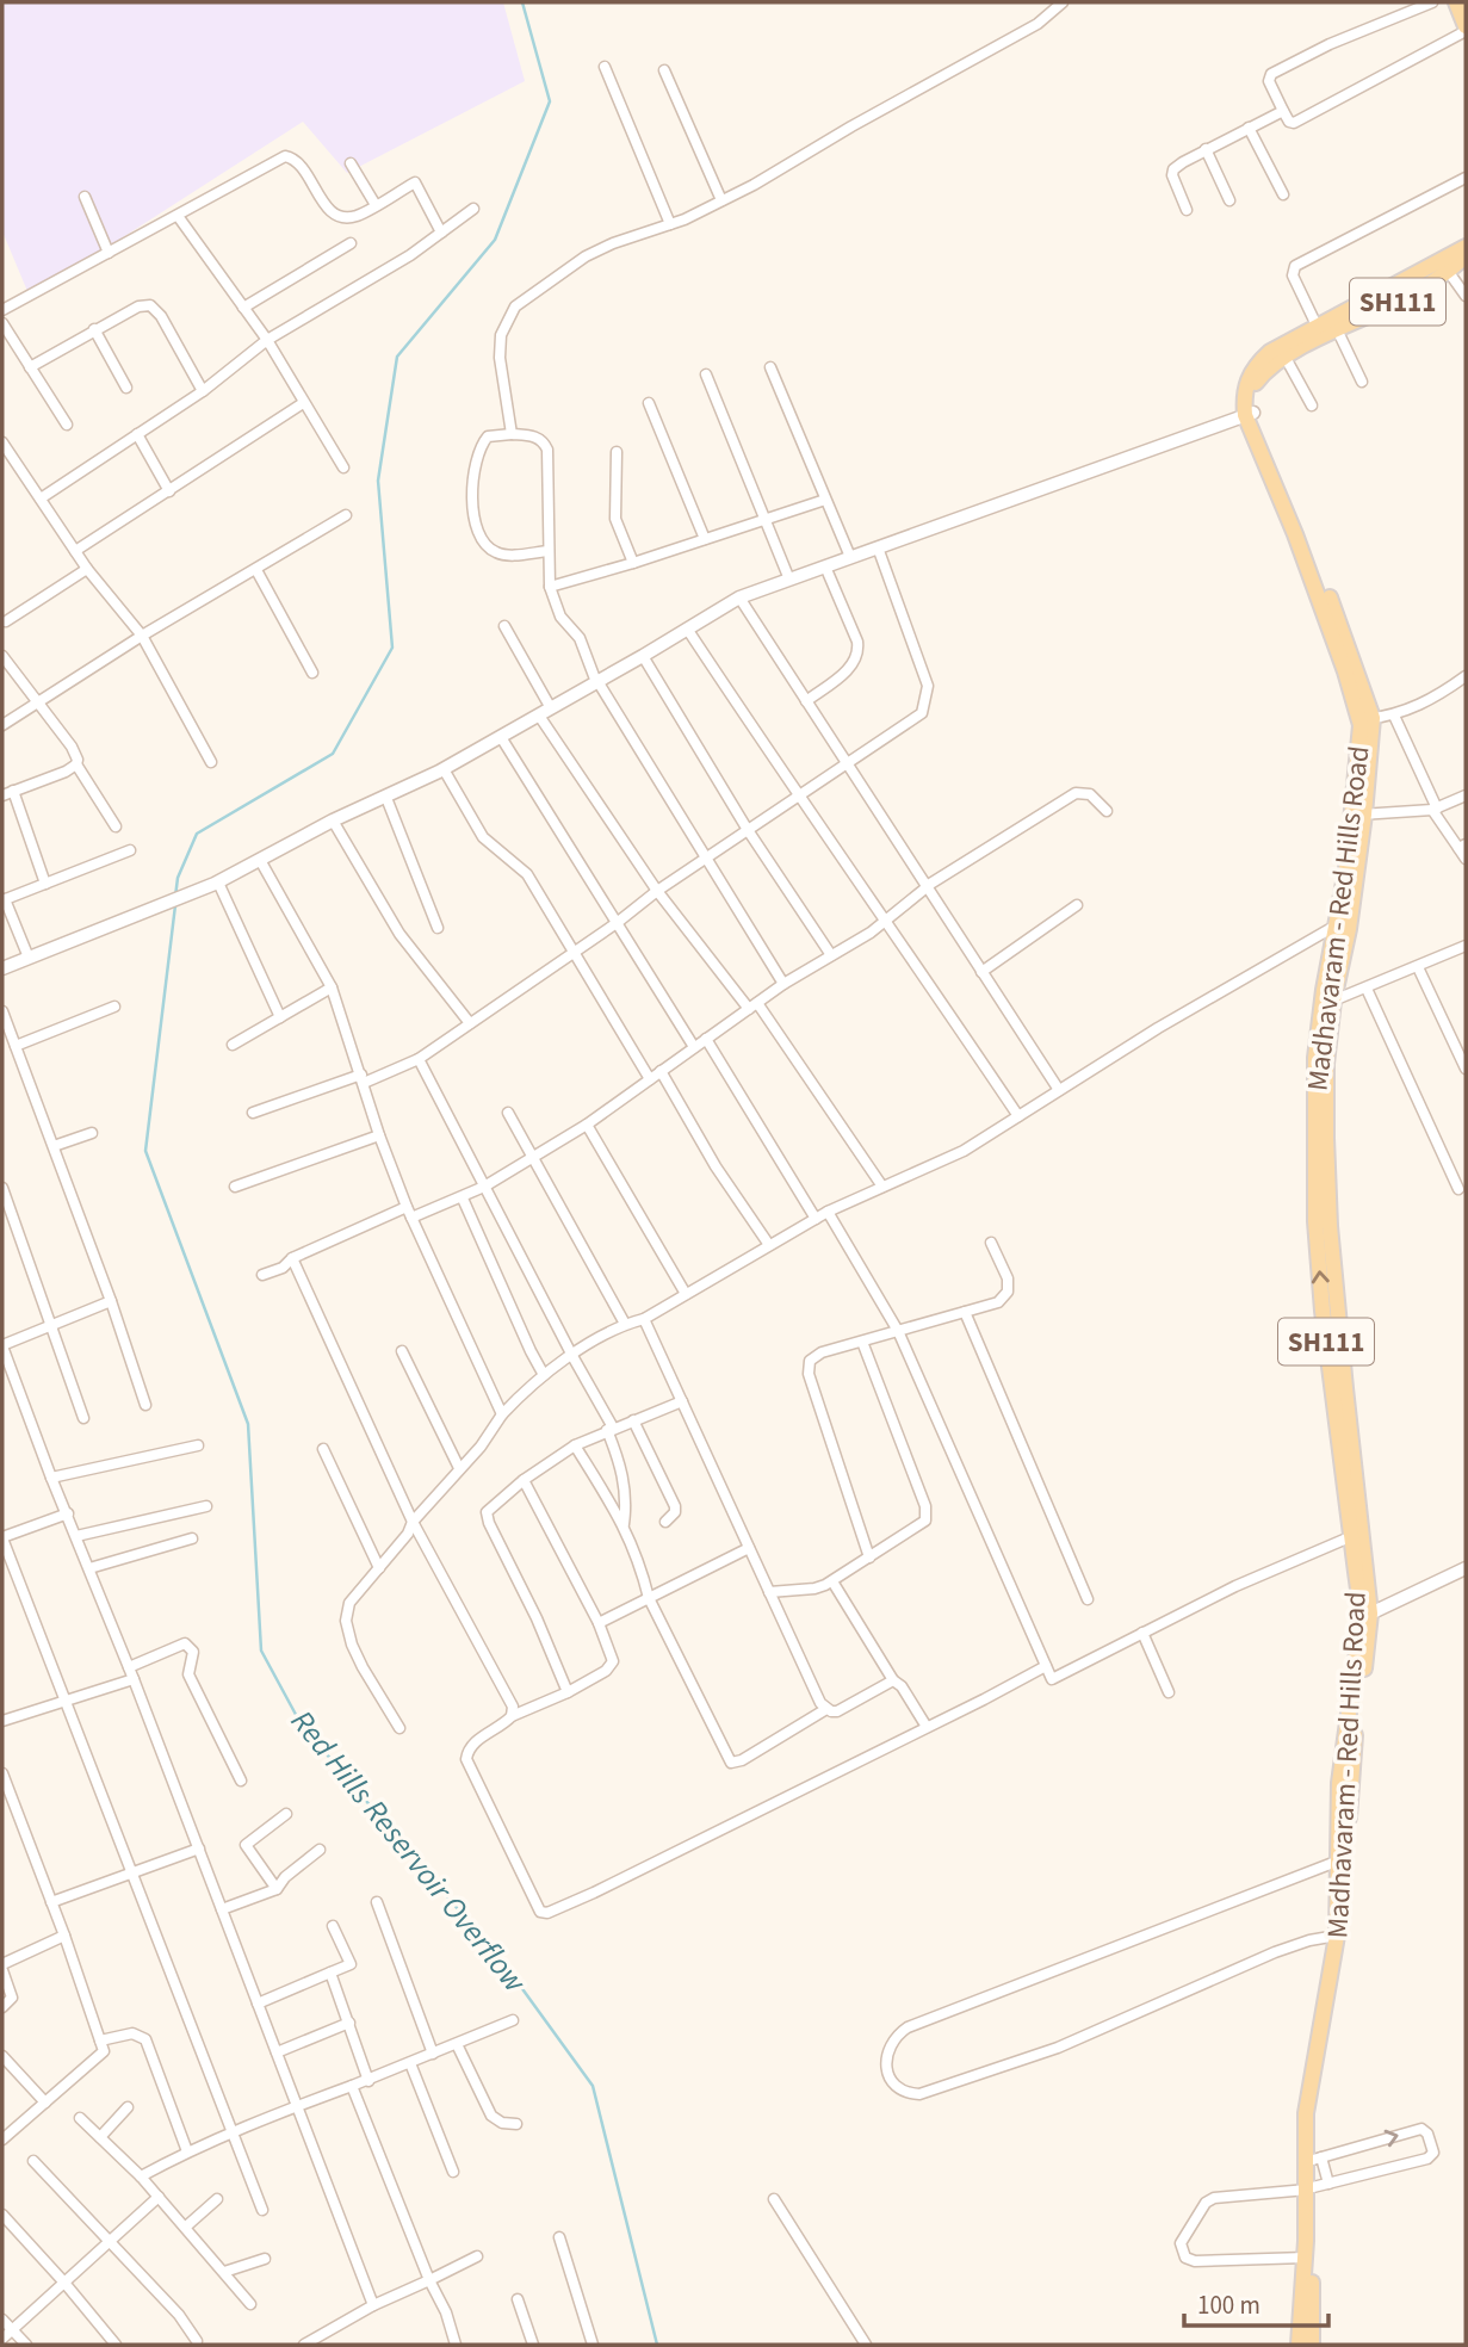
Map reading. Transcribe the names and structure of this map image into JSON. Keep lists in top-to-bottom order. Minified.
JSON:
{"streets":{"main road":["SH111","Madhavaram - Red Hills Road"]},"water":["Red Hills Reservoir Overflow"],"scale_bar":"100 m"}
